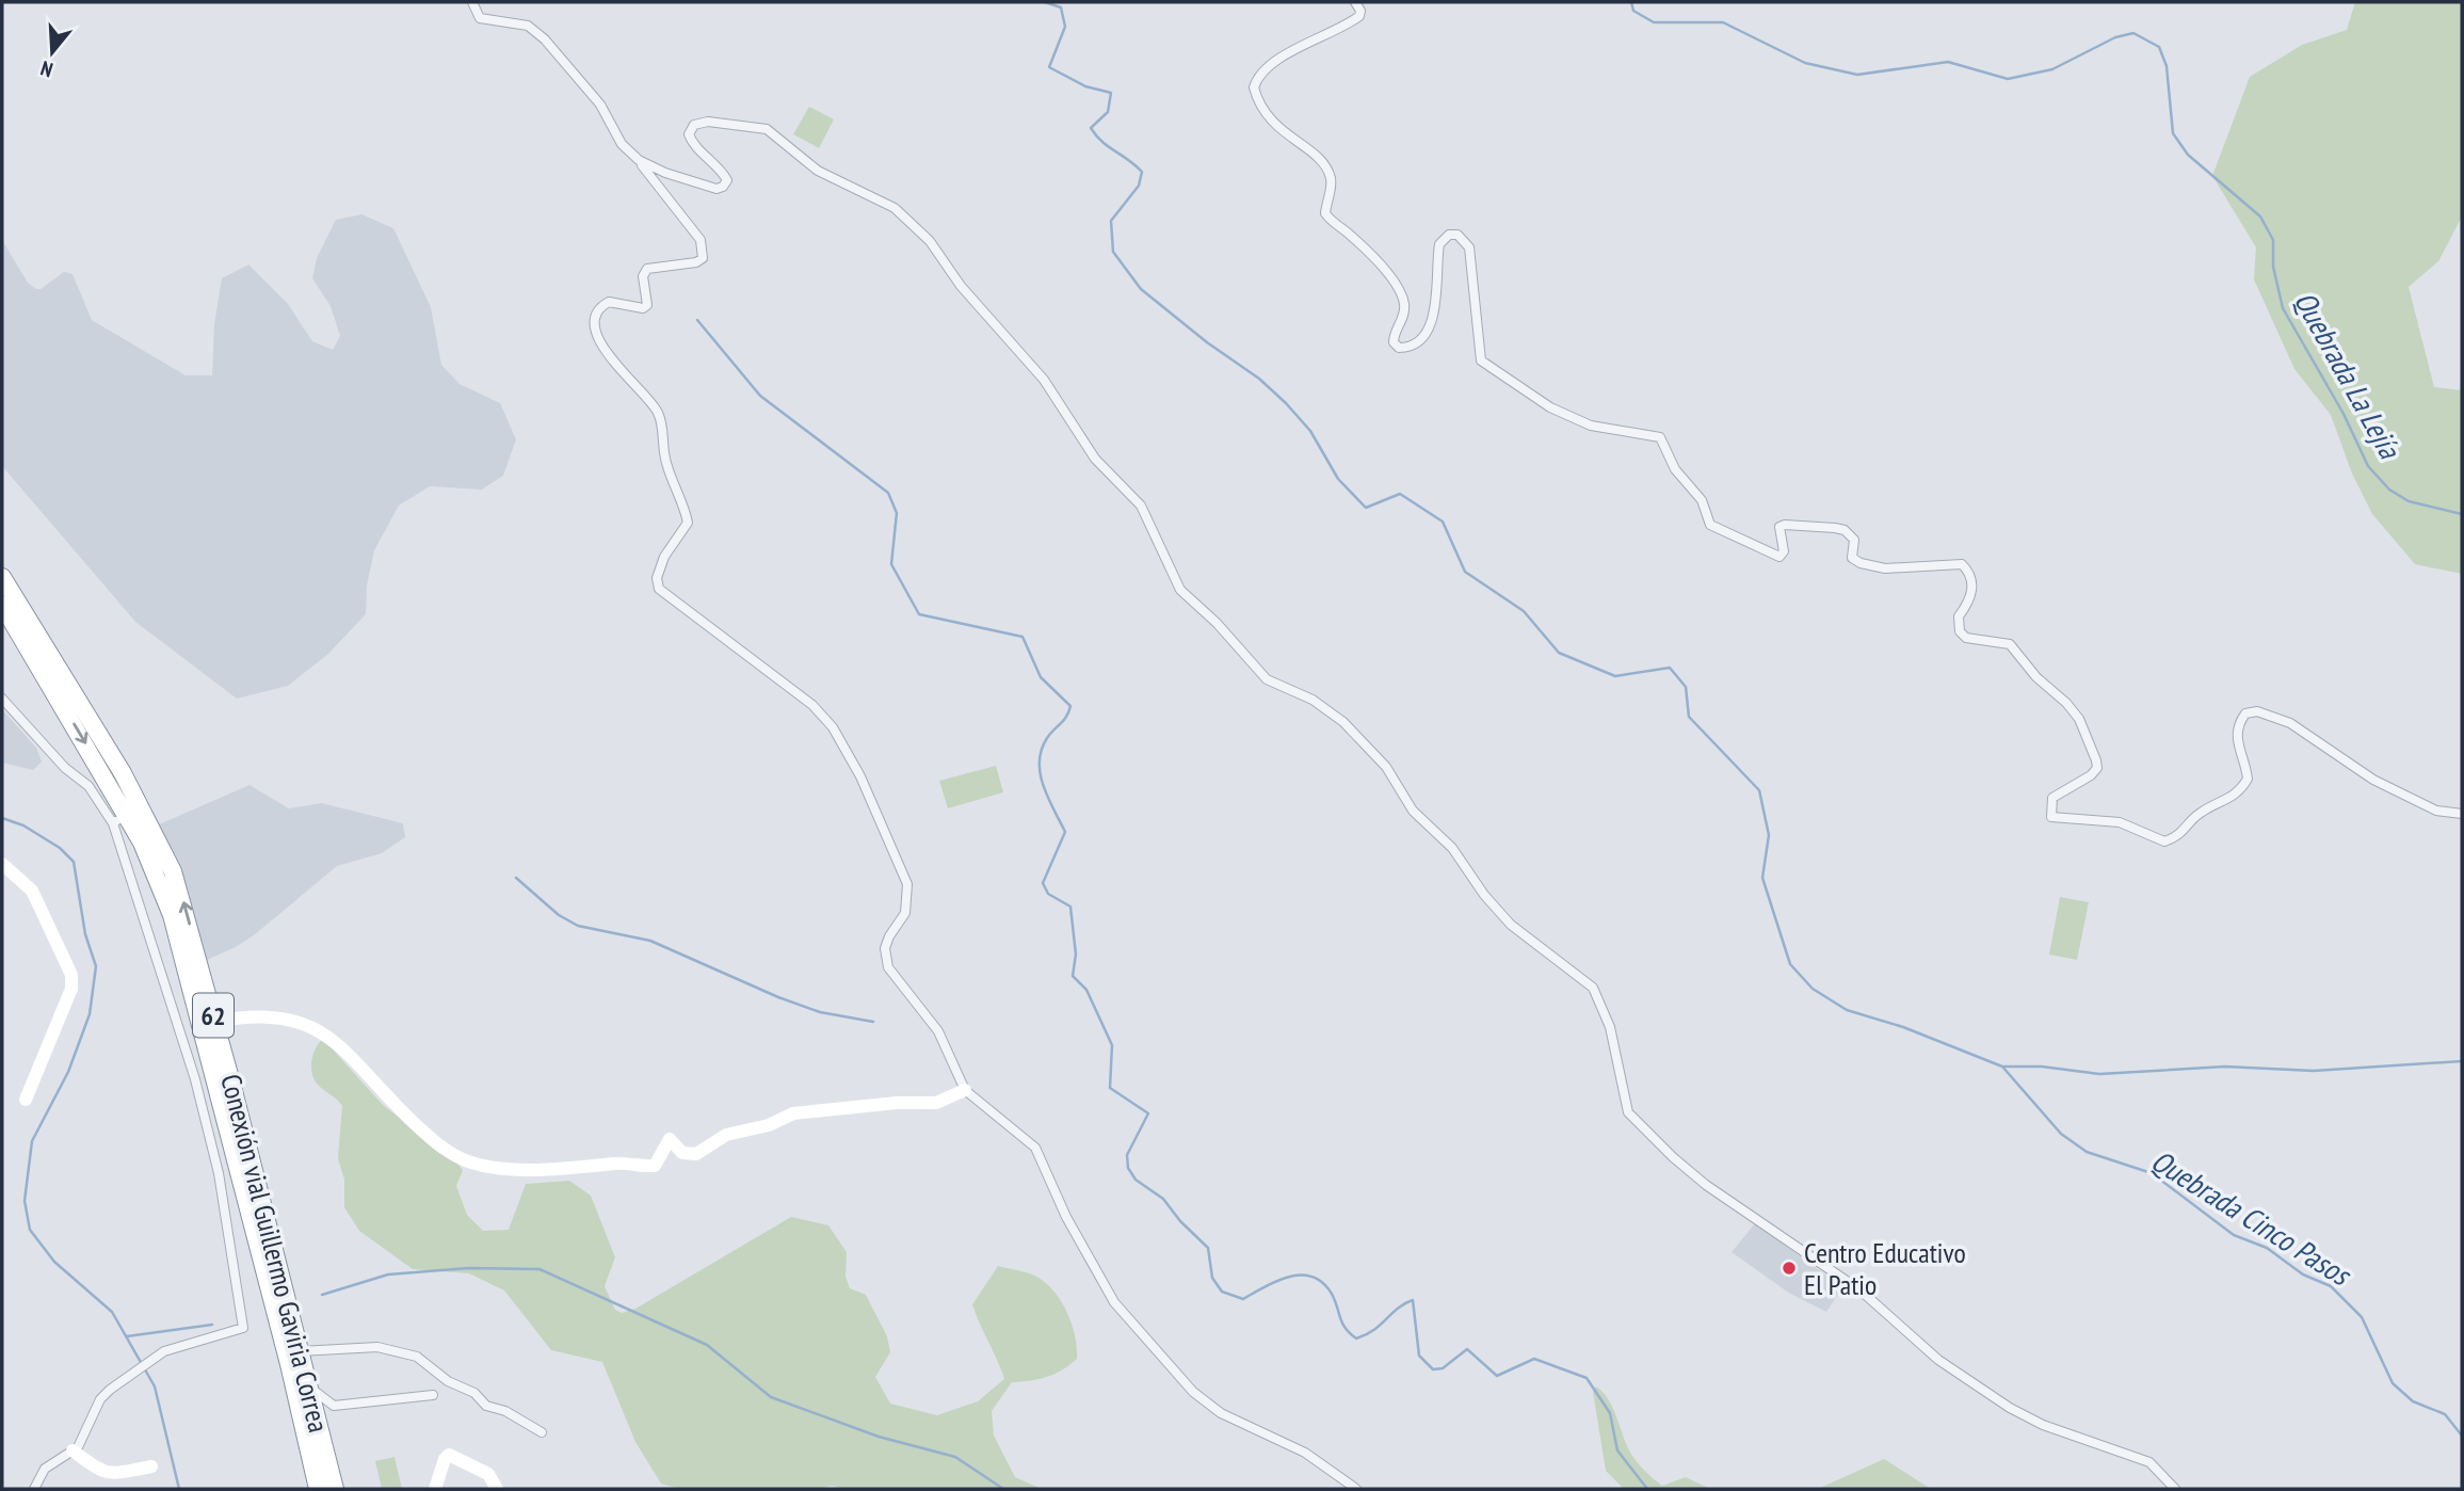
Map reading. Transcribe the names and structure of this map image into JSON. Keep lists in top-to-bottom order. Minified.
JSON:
{"streets":{"highway":["62","Conexión vial Guillermo Gaviria Correa"]},"water":["Quebrada La Lejía","Quebrada Cinco Pasos"],"places":["Centro Educativo El Patio"],"north":"bottom"}
